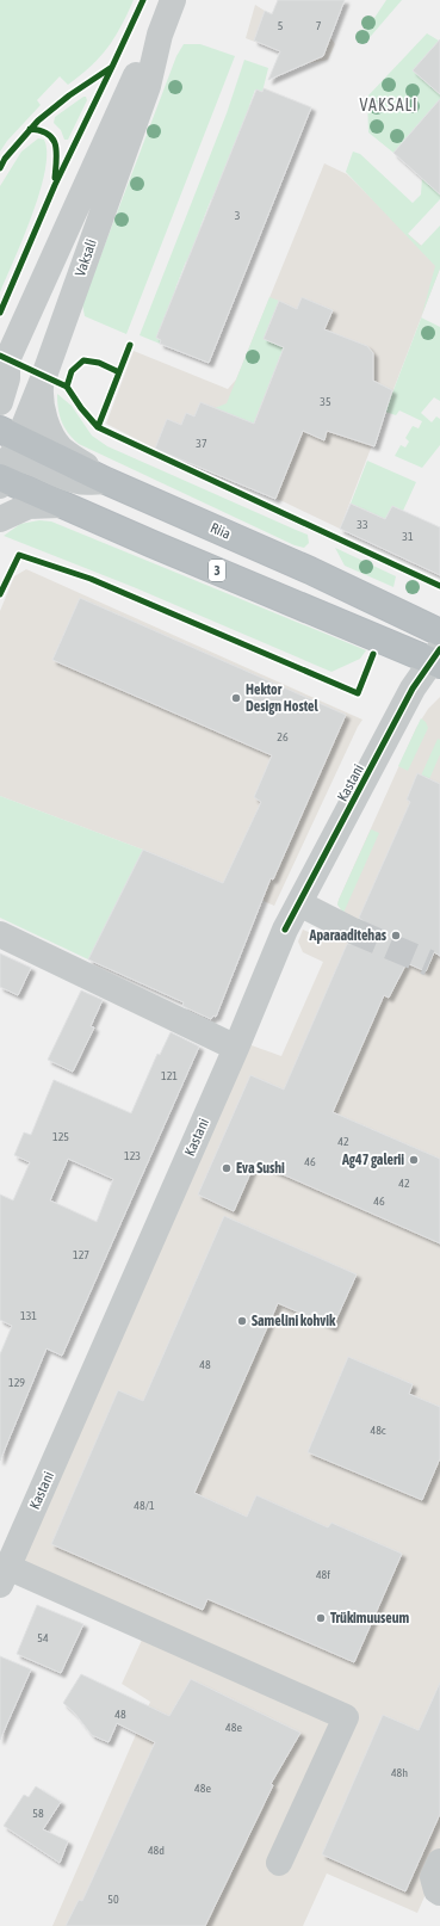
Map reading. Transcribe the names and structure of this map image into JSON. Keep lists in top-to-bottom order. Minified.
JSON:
{"streets":{"highway":["Riia","3"],"street":["Vaksali","Kastani"]},"crossings":[["Vaksali","Riia"],["Vaksali","3"],["Riia","3"],["3","Kastani"]],"districts":["VAKSALI"],"places":["Hektor Design Hostel","Aparaaditehas","Ag47 galerii","Eva Sushi","Samelini kohvik","Trükimuuseum"],"house_numbers":["5","7","3","35","37","33","31","26","121","125","42","123","46","42","46","127","131","48","129","48c","48/1","48f","54","48","48e","48h","48e","58","48d","50"]}
